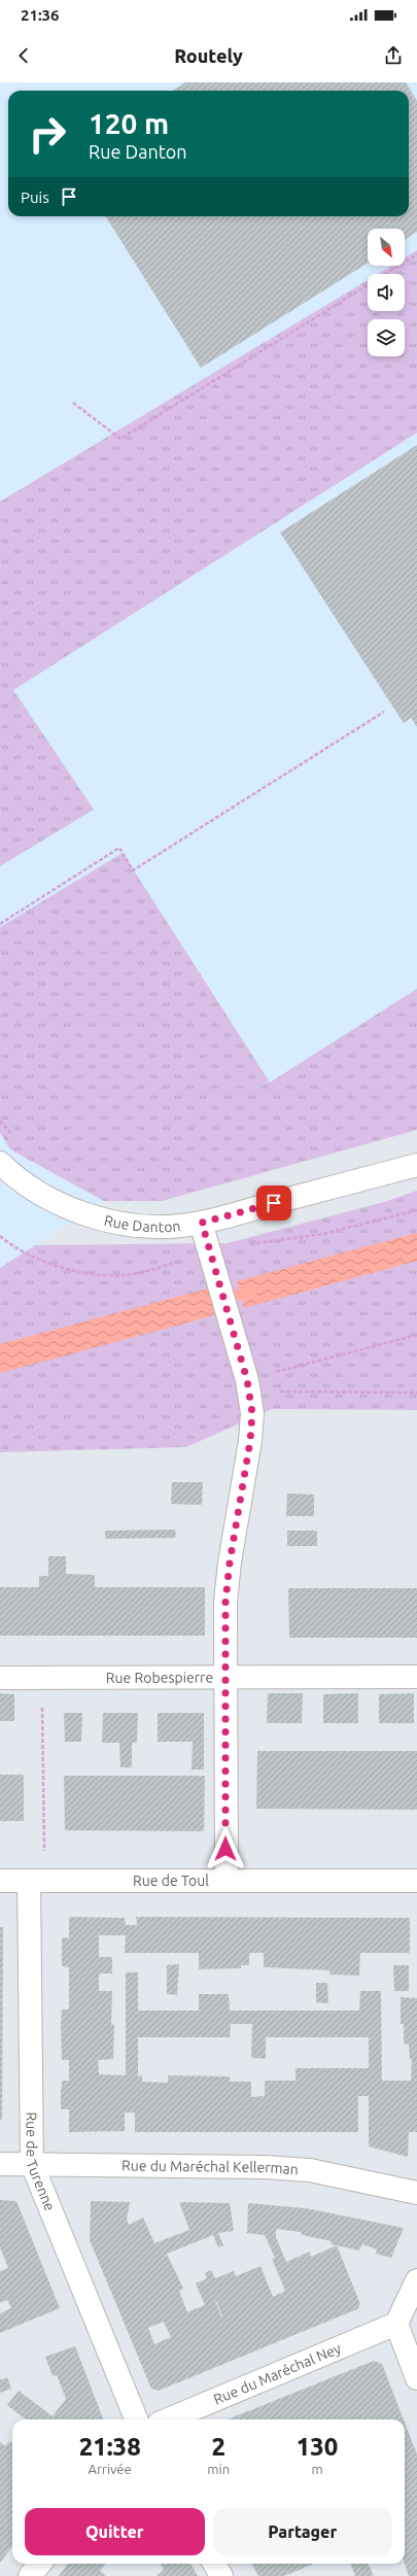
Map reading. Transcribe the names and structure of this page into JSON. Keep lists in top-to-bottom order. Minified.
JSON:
{"streets":{"street":["Rue Danton","Rue Robespierre","Rue de Toul","Rue de Turenne","Rue du Maréchal Kellerman","Rue du Maréchal Ney"]},"crossings":[["Rue de Toul","Rue de Turenne"],["Rue de Turenne","Rue du Maréchal Kellerman"]],"north":"bottom right","page":{"status":"21:36","header":"Routely","turn":["120 m","Rue Danton"],"then":"Puis","eta":["21:38","Arrivée","2","min","130","m"],"buttons":["Quitter","Partager"]}}
